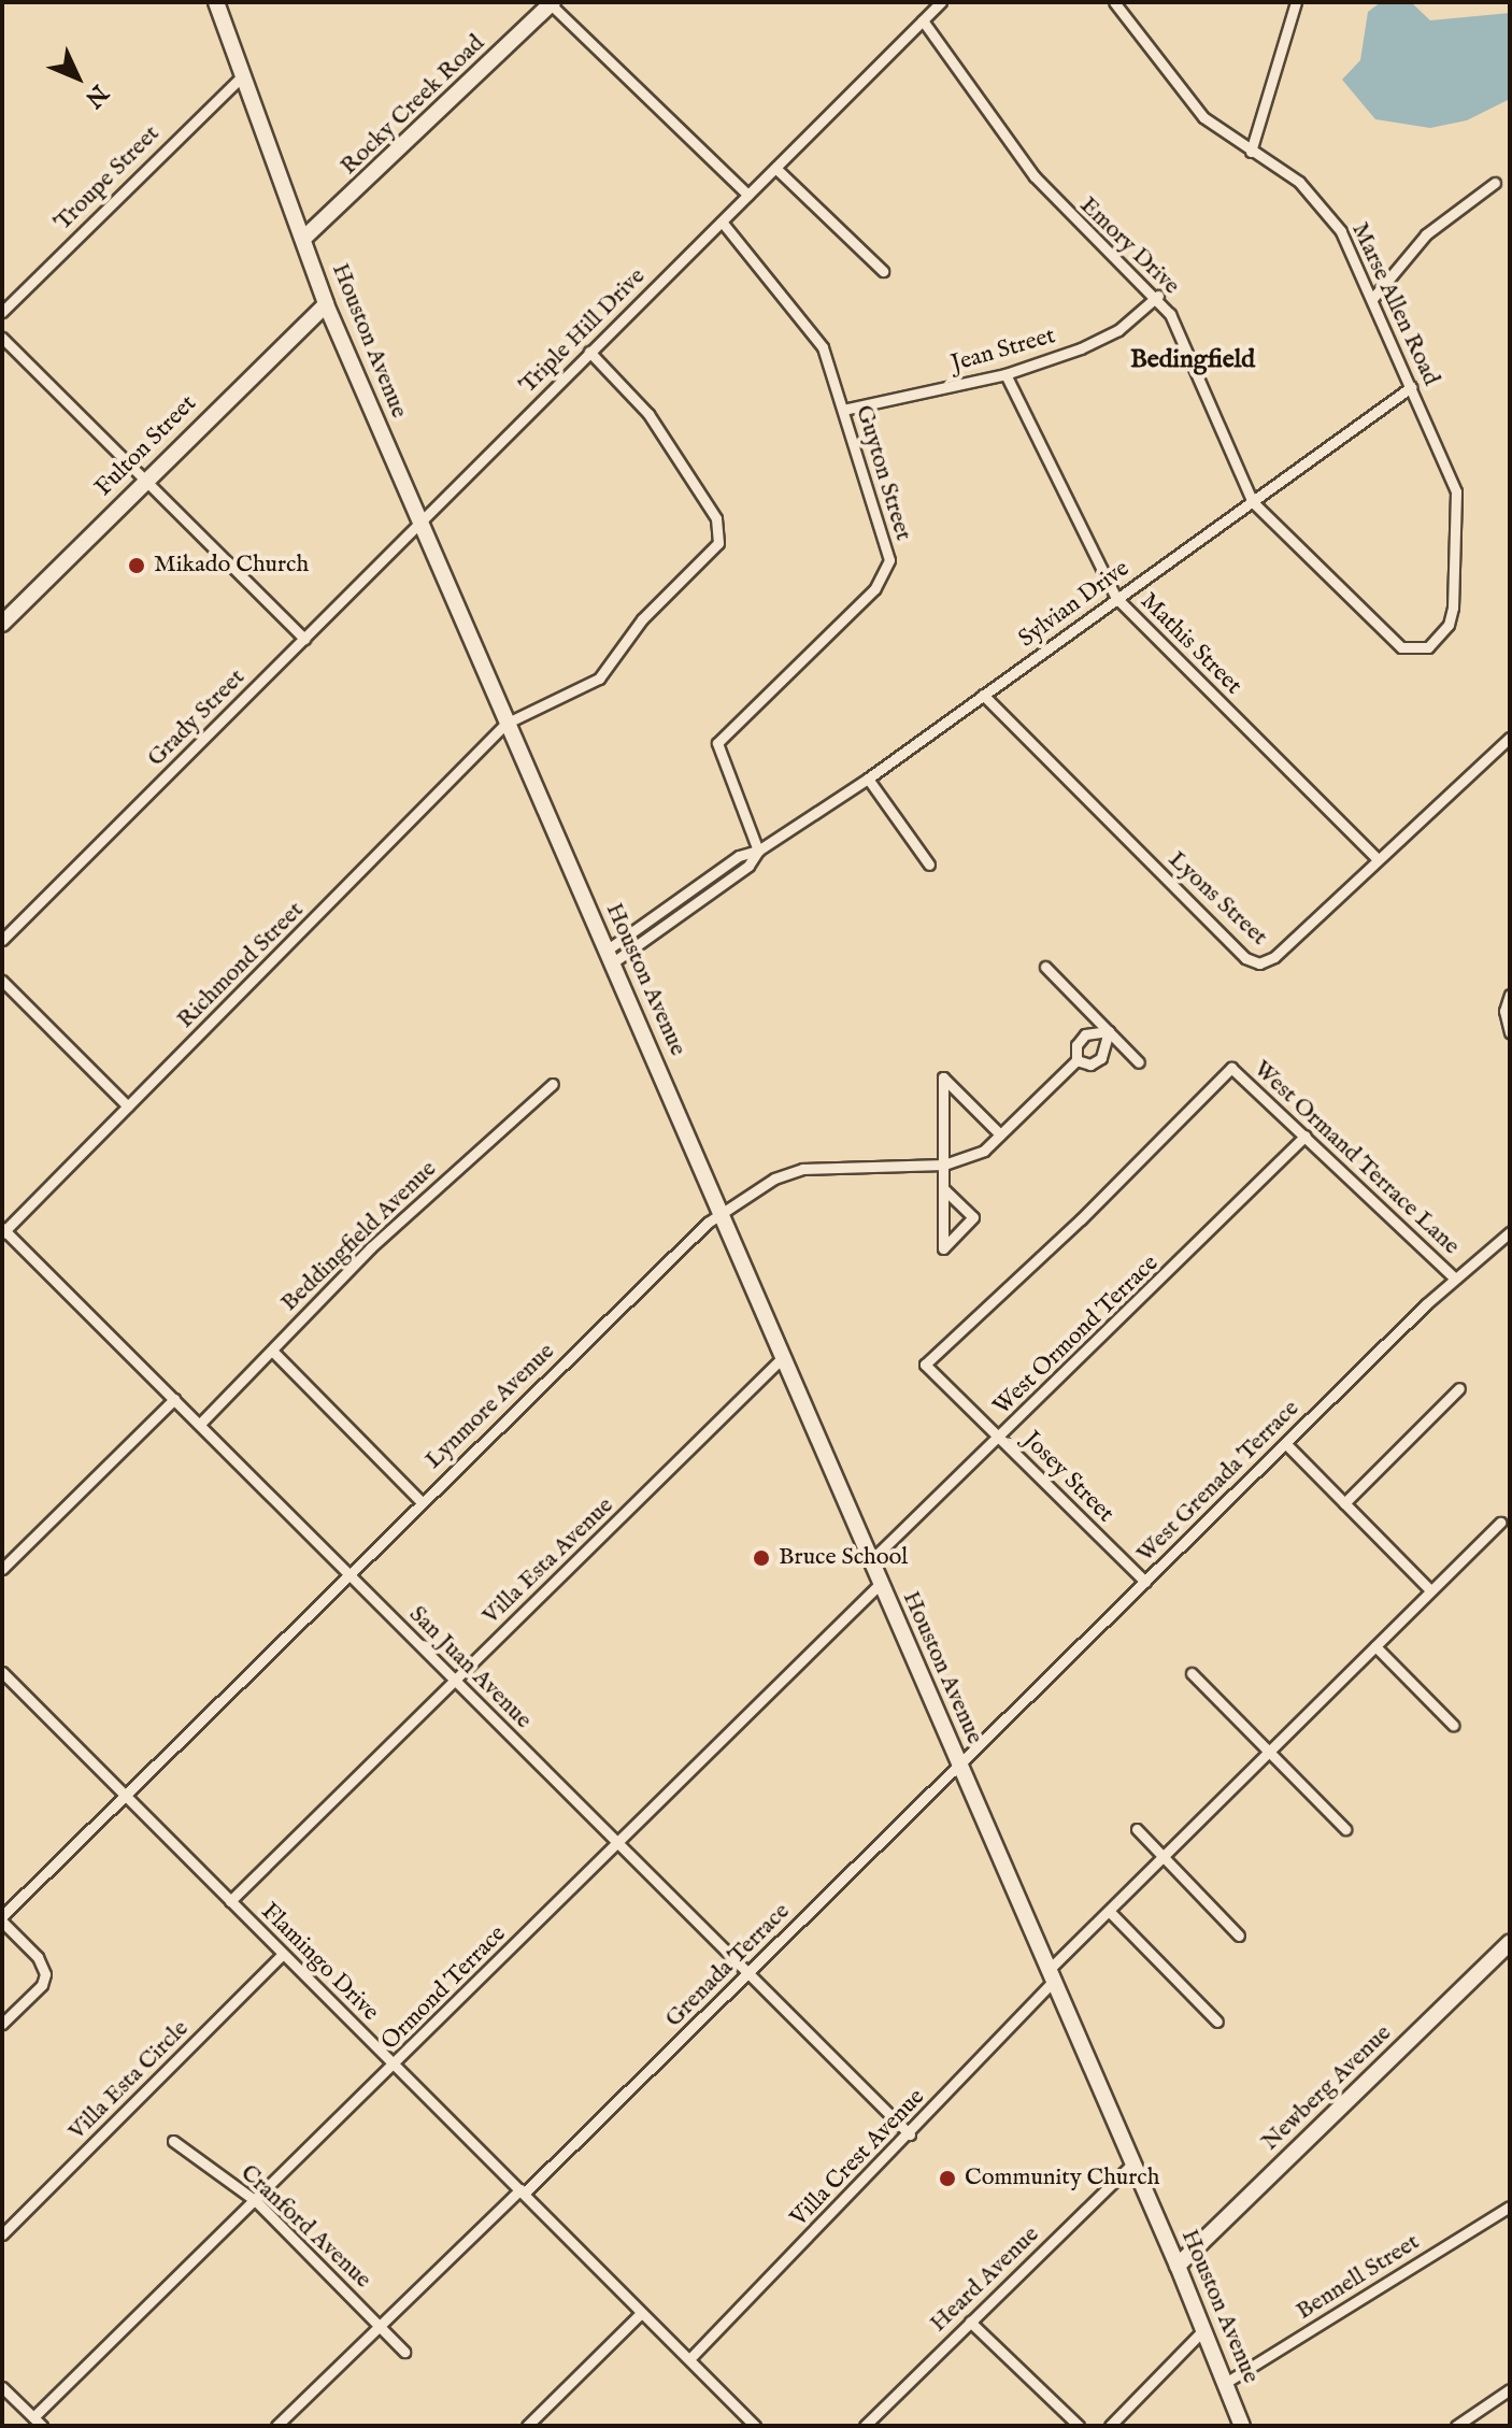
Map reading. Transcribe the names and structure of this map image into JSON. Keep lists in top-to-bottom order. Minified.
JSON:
{"streets":{"street":["Rocky Creek Road","Troupe Street","Emory Drive","Marse Allen Road","Triple Hill Drive","Houston Avenue","Jean Street","Fulton Street","Guyton Street","Sylvian Drive","Mathis Street","Grady Street","Lyons Street","Richmond Street","West Ormand Terrace Lane","Beddingfield Avenue","West Ormond Terrace","Lynmore Avenue","Josey Street","West Grenada Terrace","Villa Esta Avenue","San Juan Avenue","Flamingo Drive","Grenada Terrace","Ormond Terrace","Villa Esta Circle","Newberg Avenue","Villa Crest Avenue","Cranford Avenue","Bennell Street","Heard Avenue"]},"crossings":[["Rocky Creek Road","Houston Avenue"],["Troupe Street","Houston Avenue"],["Emory Drive","Marse Allen Road"],["Emory Drive","Triple Hill Drive"],["Emory Drive","Jean Street"],["Emory Drive","Sylvian Drive"],["Marse Allen Road","Sylvian Drive"],["Triple Hill Drive","Houston Avenue"],["Triple Hill Drive","Guyton Street"],["Triple Hill Drive","Grady Street"],["Triple Hill Drive","Richmond Street"],["Houston Avenue","Fulton Street"],["Houston Avenue","Sylvian Drive"],["Houston Avenue","Grady Street"],["Houston Avenue","Richmond Street"],["Houston Avenue","West Ormond Terrace"],["Houston Avenue","Lynmore Avenue"],["Houston Avenue","West Grenada Terrace"],["Houston Avenue","Villa Esta Avenue"],["Houston Avenue","Grenada Terrace"],["Houston Avenue","Ormond Terrace"],["Houston Avenue","Newberg Avenue"],["Houston Avenue","Villa Crest Avenue"],["Houston Avenue","Bennell Street"],["Houston Avenue","Heard Avenue"],["Jean Street","Guyton Street"],["Jean Street","Mathis Street"],["Guyton Street","Sylvian Drive"],["Sylvian Drive","Mathis Street"],["Sylvian Drive","Lyons Street"],["Mathis Street","Lyons Street"],["Richmond Street","San Juan Avenue"],["West Ormand Terrace Lane","West Ormond Terrace"],["West Ormand Terrace Lane","Josey Street"],["West Ormand Terrace Lane","West Grenada Terrace"],["Beddingfield Avenue","San Juan Avenue"],["West Ormond Terrace","Josey Street"],["Lynmore Avenue","San Juan Avenue"],["Lynmore Avenue","Flamingo Drive"],["Josey Street","West Grenada Terrace"],["West Grenada Terrace","Grenada Terrace"],["Villa Esta Avenue","San Juan Avenue"],["Villa Esta Avenue","Flamingo Drive"],["San Juan Avenue","Grenada Terrace"],["San Juan Avenue","Ormond Terrace"],["San Juan Avenue","Villa Crest Avenue"],["Flamingo Drive","Grenada Terrace"],["Flamingo Drive","Ormond Terrace"],["Flamingo Drive","Villa Esta Circle"],["Flamingo Drive","Villa Crest Avenue"],["Grenada Terrace","Cranford Avenue"],["Ormond Terrace","Cranford Avenue"]],"districts":["Bedingfield"],"places":["Mikado Church","Bruce School","Community Church"],"north":"bottom right"}
